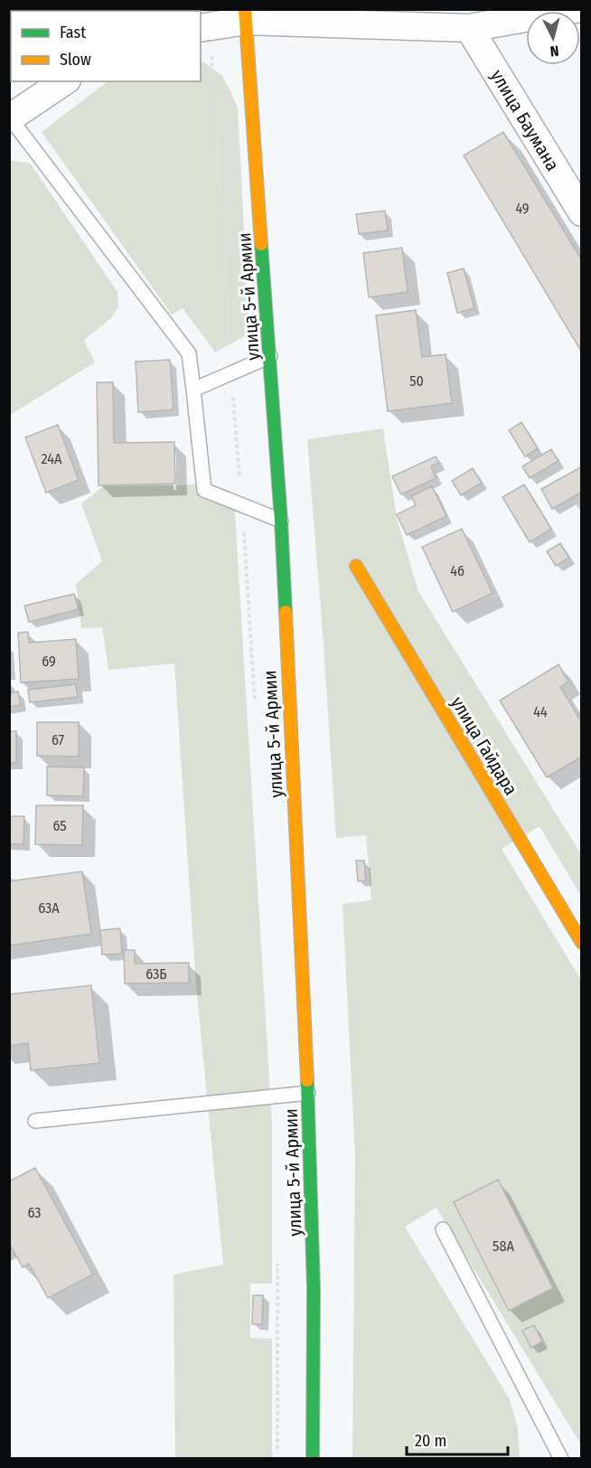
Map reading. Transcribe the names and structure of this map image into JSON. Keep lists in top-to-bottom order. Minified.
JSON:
{"streets":{"street":["улица Баумана","улица 5-й Армии","улица Гайдара"]},"house_numbers":["49","50","24А","46","69","44","67","65","63А","63Б","63","58А"],"legend":["Fast","Slow"],"scale_bar":"20 m","north":"bottom"}
